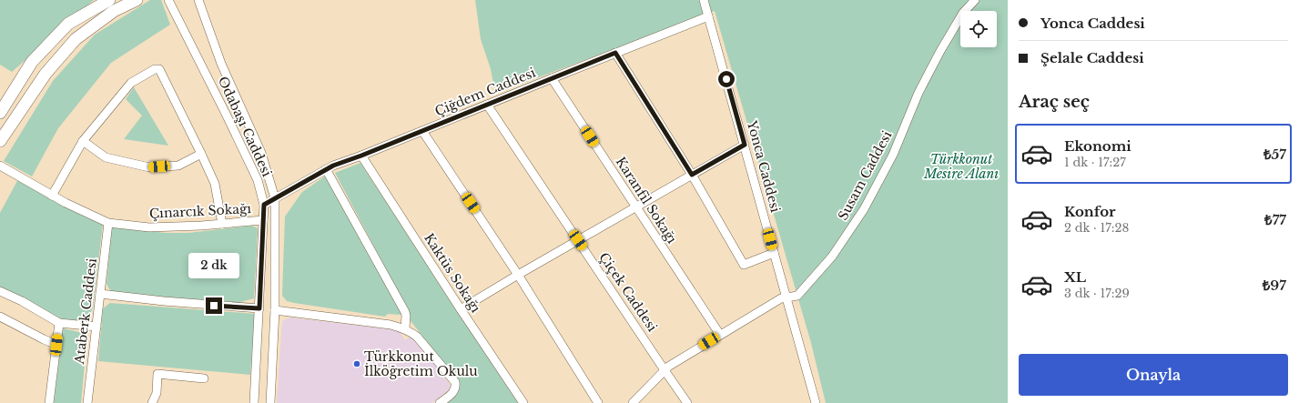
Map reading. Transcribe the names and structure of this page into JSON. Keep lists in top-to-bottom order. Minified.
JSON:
{"streets":{"street":["Çiğdem Caddesi","Odabaşı Caddesi","Yonca Caddesi","Susam Caddesi","Karanfil Sokağı","Çınarcık Sokağı","Kaktüs Sokağı","Çiçek Caddesi","Ataberk Caddesi"]},"crossings":[["Çiğdem Caddesi","Odabaşı Caddesi"],["Çiğdem Caddesi","Yonca Caddesi"],["Çiğdem Caddesi","Karanfil Sokağı"],["Çiğdem Caddesi","Kaktüs Sokağı"],["Çiğdem Caddesi","Çiçek Caddesi"],["Odabaşı Caddesi","Çınarcık Sokağı"],["Yonca Caddesi","Susam Caddesi"],["Susam Caddesi","Karanfil Sokağı"],["Susam Caddesi","Çiçek Caddesi"],["Çınarcık Sokağı","Ataberk Caddesi"]],"parks":["Türkkonut Mesire Alanı"],"places":["Türkkonut İlköğretim Okulu"],"page":{"banner":["Yonca Caddesi","Şelale Caddesi"],"heading":"Araç seç","list":[{"name":"Ekonomi","note":"1 dk · 17:27","value":"₺57"},{"name":"Konfor","note":"2 dk · 17:28","value":"₺77"},{"name":"XL","note":"3 dk · 17:29","value":"₺97"}],"bubble":"2 dk","buttons":"Onayla"}}
